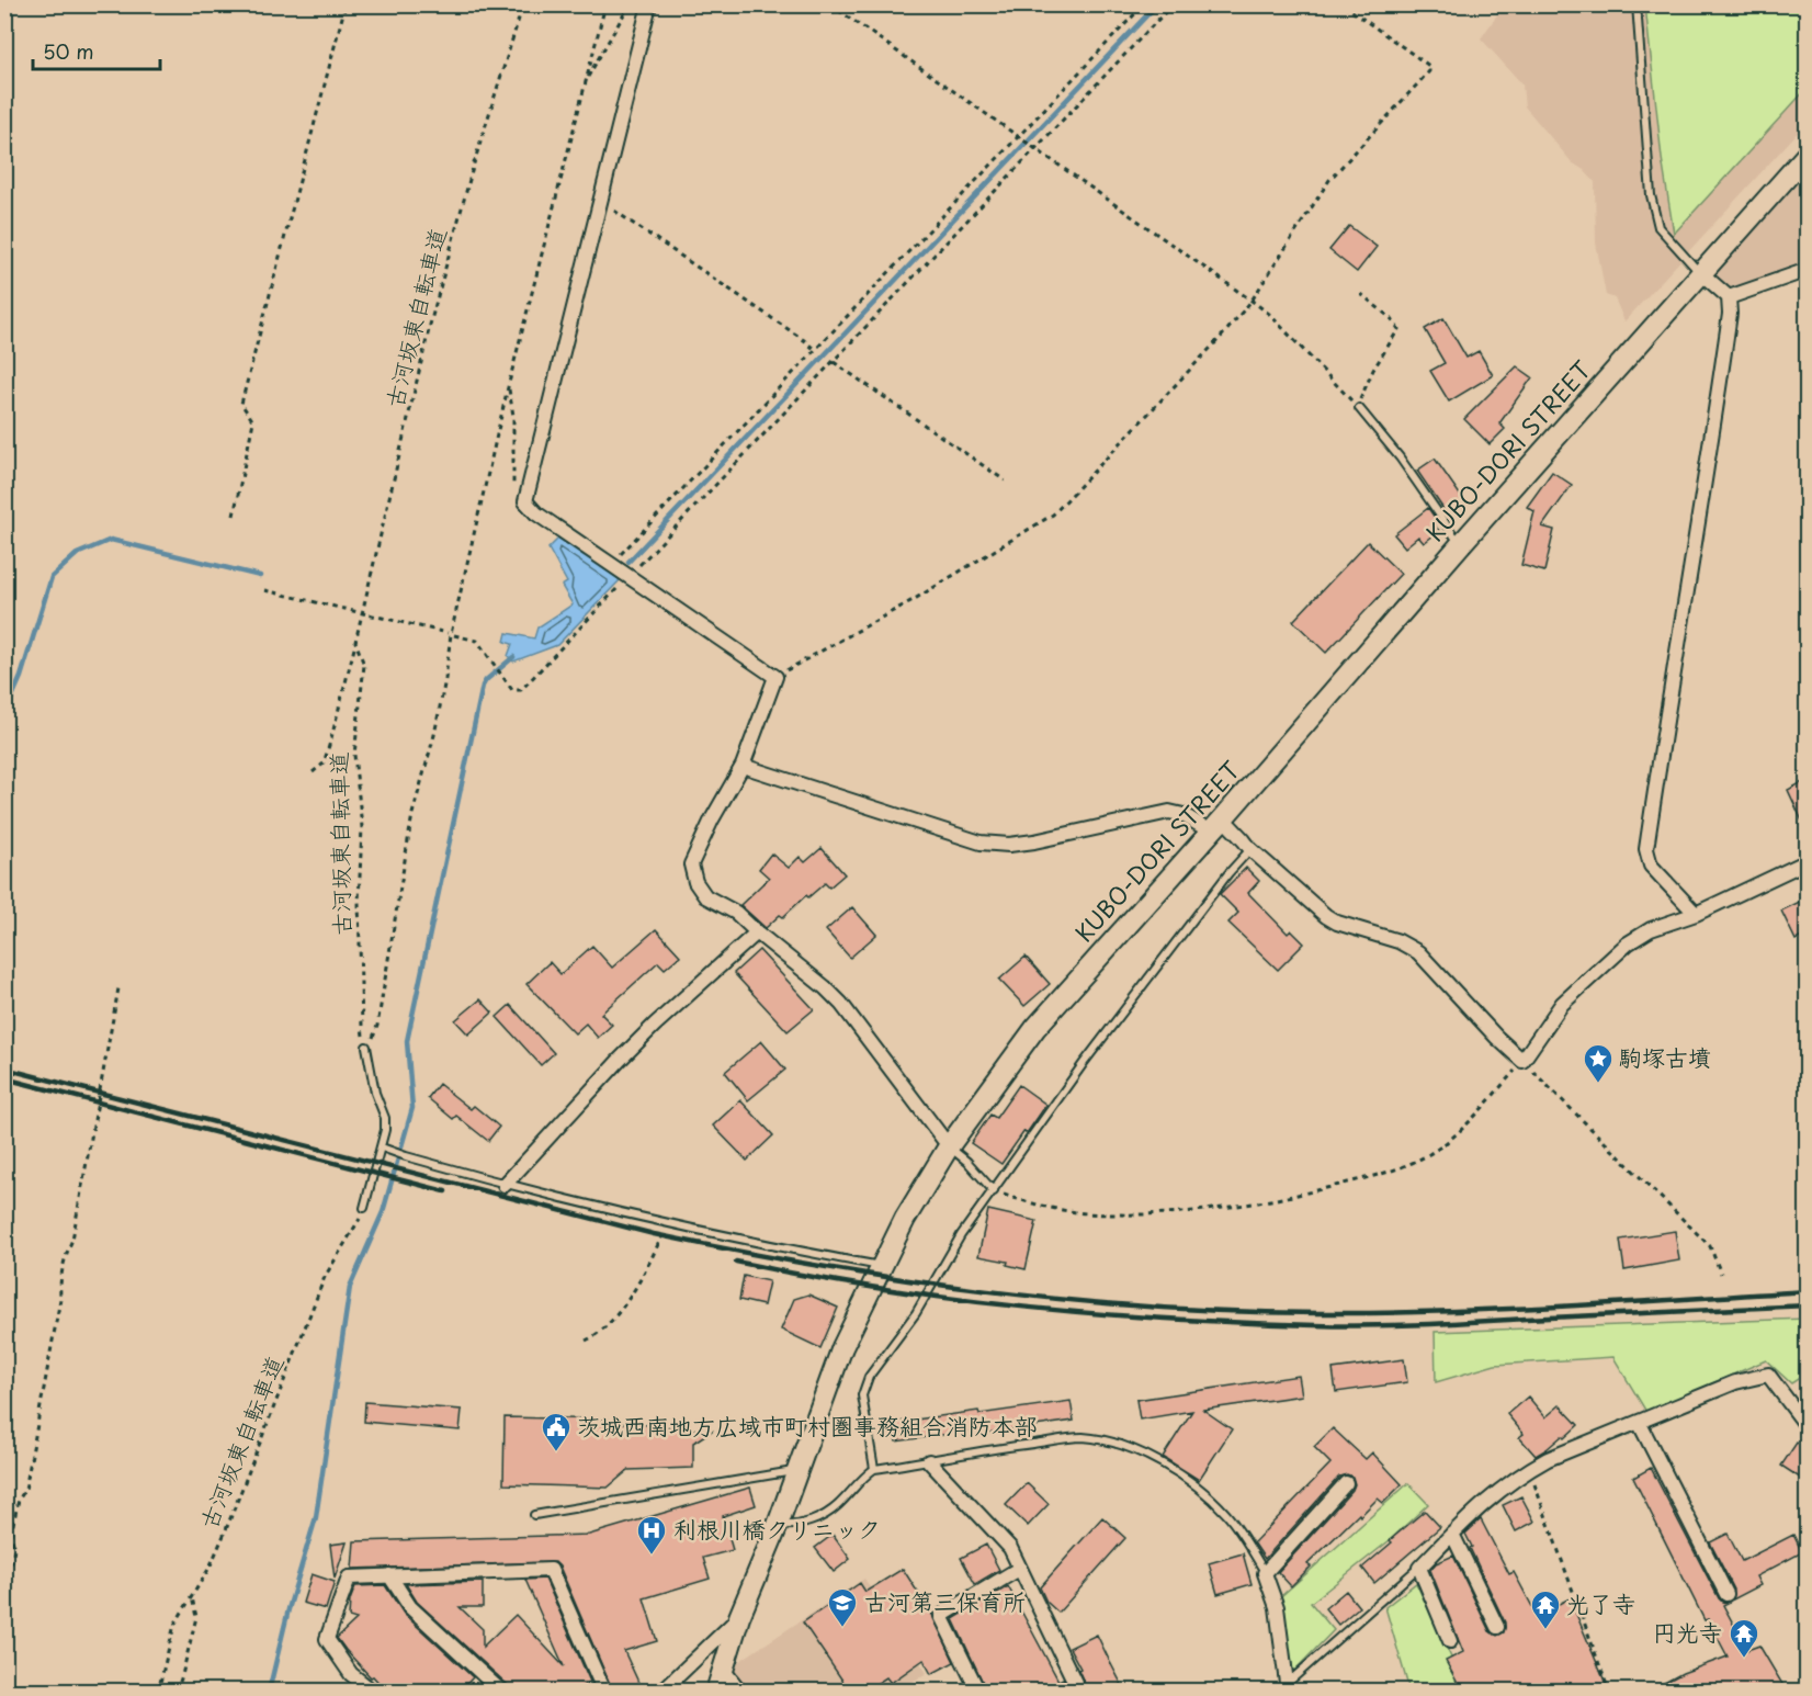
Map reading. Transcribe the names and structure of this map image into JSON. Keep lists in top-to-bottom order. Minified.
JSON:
{"streets":{"street":["KUBO-DORI STREET"],"path":["古河坂東自転車道"]},"places":{"place":["駒塚古墳"],"public building":["茨城西南地方広域市町村圏事務組合消防本部"],"hospital":["利根川橋クリニック"],"school or university":["古河第三保育所"],"temple":["光了寺","円光寺"]},"scale_bar":"50 m"}
